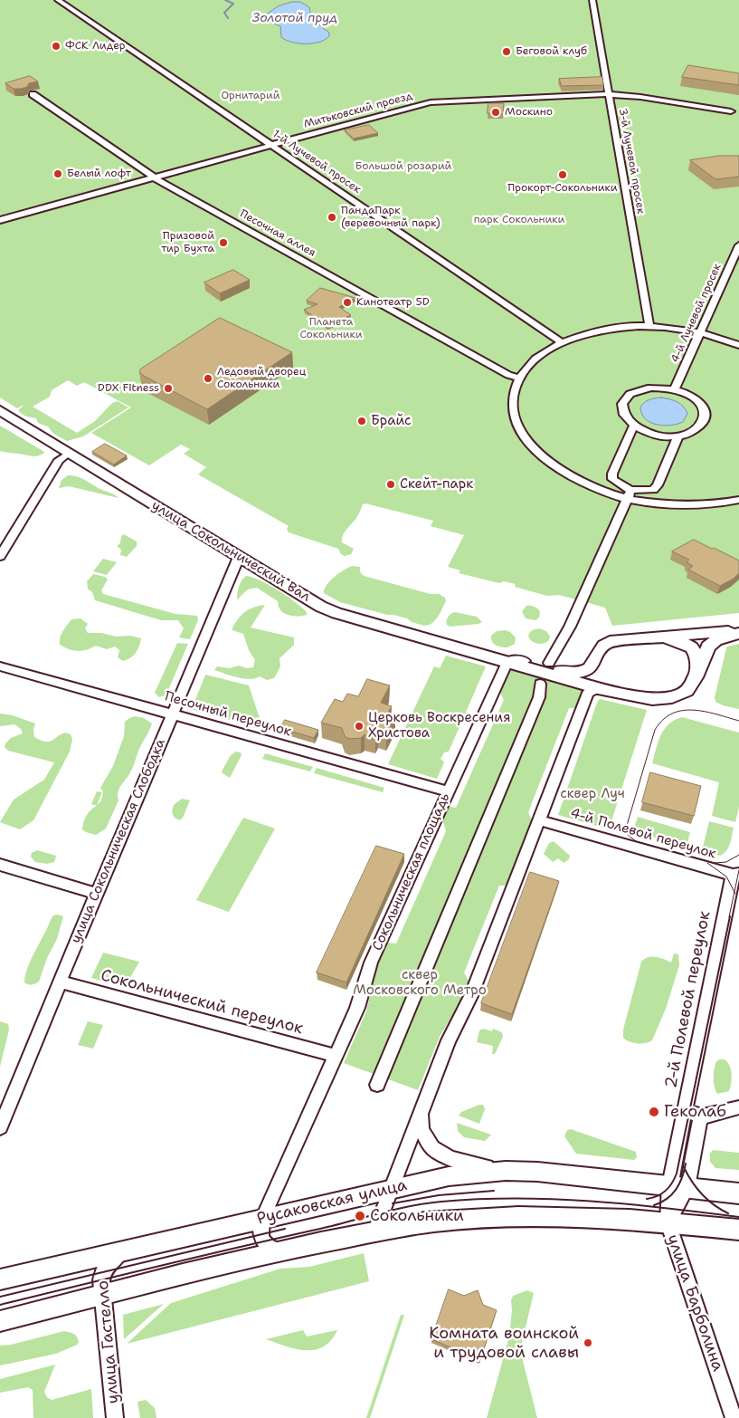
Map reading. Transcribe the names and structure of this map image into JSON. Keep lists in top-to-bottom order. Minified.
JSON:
{"streets":{"main road":["улица Сокольнический Вал","Русаковская улица"],"street":["Митьковский проезд","3-й Лучевой просек","1-й Лучевой просек","Песочная аллея","4-й Лучевой просек","Песочный переулок","4-й Полевой переулок","улица Сокольническая Слободка","Сокольническая площадь","2-й Полевой переулок","Сокольнический переулок","улица Барболина","улица Гастелло"]},"crossings":[["Митьковский проезд","3-й Лучевой просек"],["Митьковский проезд","1-й Лучевой просек"],["Митьковский проезд","Песочная аллея"],["улица Сокольнический Вал","улица Сокольническая Слободка"],["улица Сокольнический Вал","Сокольническая площадь"],["Песочный переулок","улица Сокольническая Слободка"],["Песочный переулок","Сокольническая площадь"],["4-й Полевой переулок","2-й Полевой переулок"],["улица Сокольническая Слободка","Сокольнический переулок"],["Сокольническая площадь","Сокольнический переулок"],["Сокольническая площадь","Русаковская улица"],["2-й Полевой переулок","Русаковская улица"],["Русаковская улица","улица Гастелло"]],"water":["Золотой пруд"],"parks":["Орнитарий","Большой розарий","парк Сокольники","Планета Сокольники","сквер Луч","сквер Московского Метро"],"places":["ФСК Лидер","Беговой клуб","Москино","Белый лофт","Прокорт-Сокольники","ПандаПарк (веревочный парк)","Призовой тир Бухта","Кинотеатр 5D","Ледовый дворец Сокольники","DDX Fitness","Брайс","Скейт-парк","Церковь Воскресения Христова","Геколаб","Сокольники","Комната воинской и трудовой славы"]}
